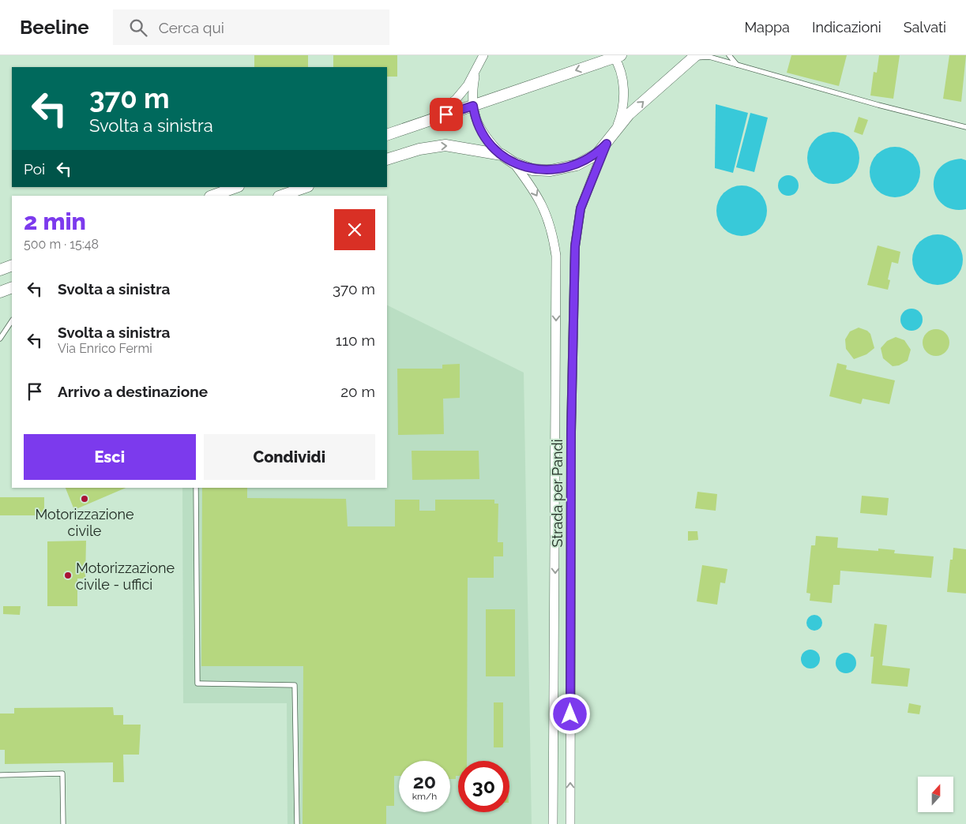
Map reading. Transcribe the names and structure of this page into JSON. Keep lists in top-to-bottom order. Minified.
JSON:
{"streets":{"street":["Strada per Pandi"]},"places":["Motorizzazione civile","Motorizzazione civile - uffici"],"north":"top","page":{"header":"Beeline","search":"Cerca qui","nav":["Mappa","Indicazioni","Salvati"],"turn":["370 m","Svolta a sinistra"],"then":"Poi","heading":["2 min","500 m · 15:48"],"list":[{"name":"Svolta a sinistra","value":"370 m"},{"name":"Svolta a sinistra","note":"Via Enrico Fermi","value":"110 m"},{"name":"Arrivo a destinazione","value":"20 m"}],"buttons":["Esci","Condividi"],"speed":"20 km/h","limit":"30"}}
